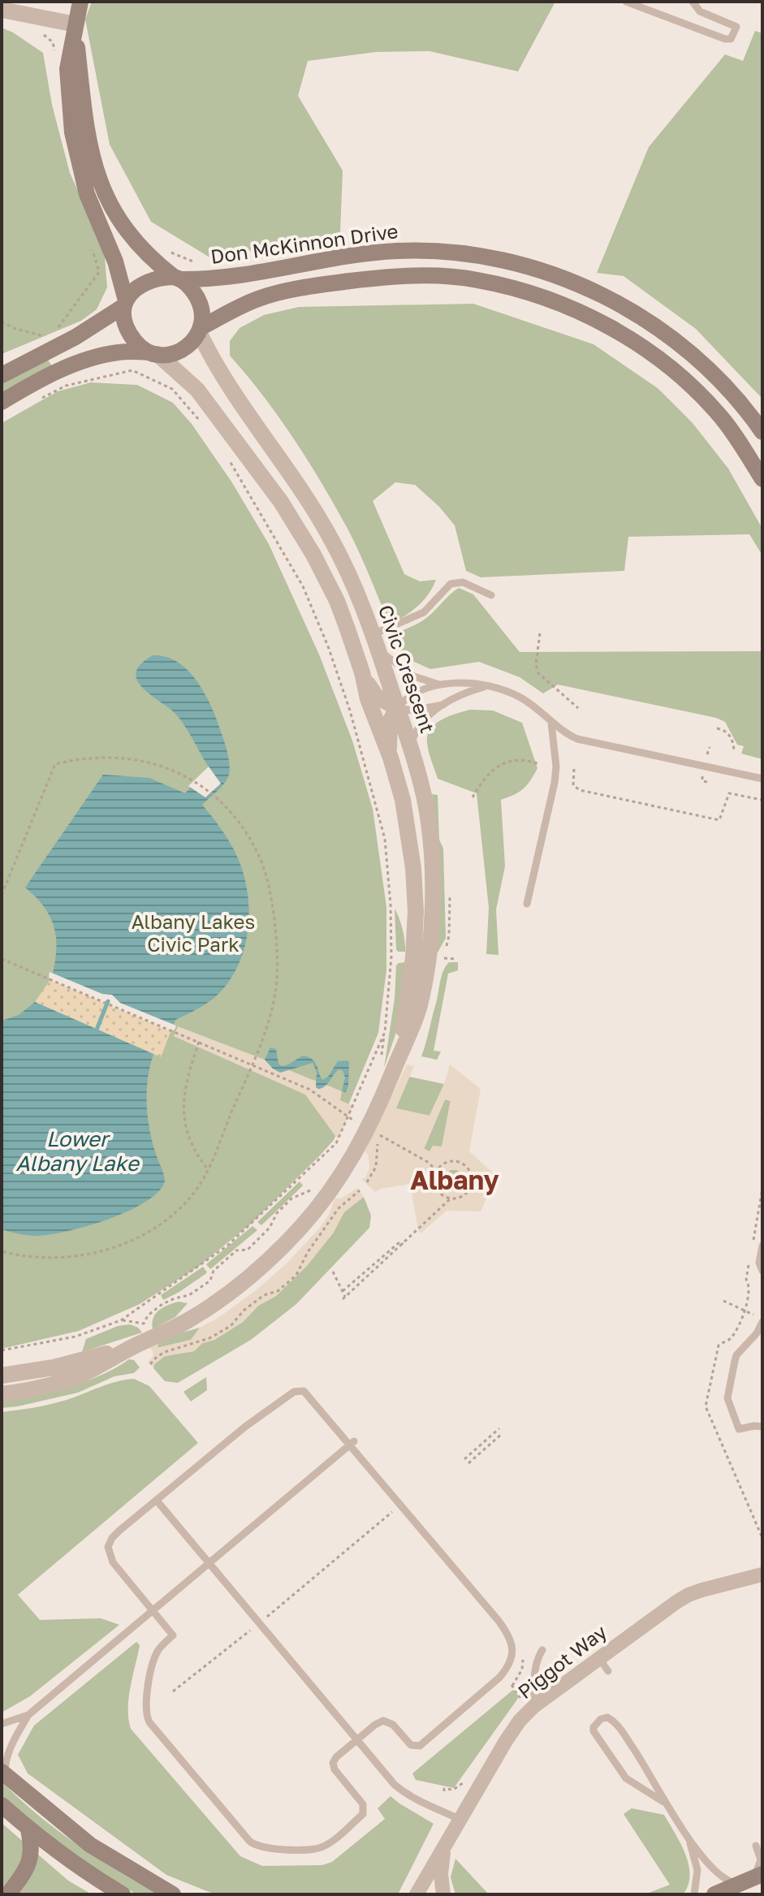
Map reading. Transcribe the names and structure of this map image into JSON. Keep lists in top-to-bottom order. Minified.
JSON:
{"streets":{"main road":["Don McKinnon Drive"],"street":["Civic Crescent","Piggot Way"]},"crossings":[["Don McKinnon Drive","Civic Crescent"]],"districts":["Albany"],"water":["Lower Albany Lake"],"parks":["Albany Lakes Civic Park"]}
